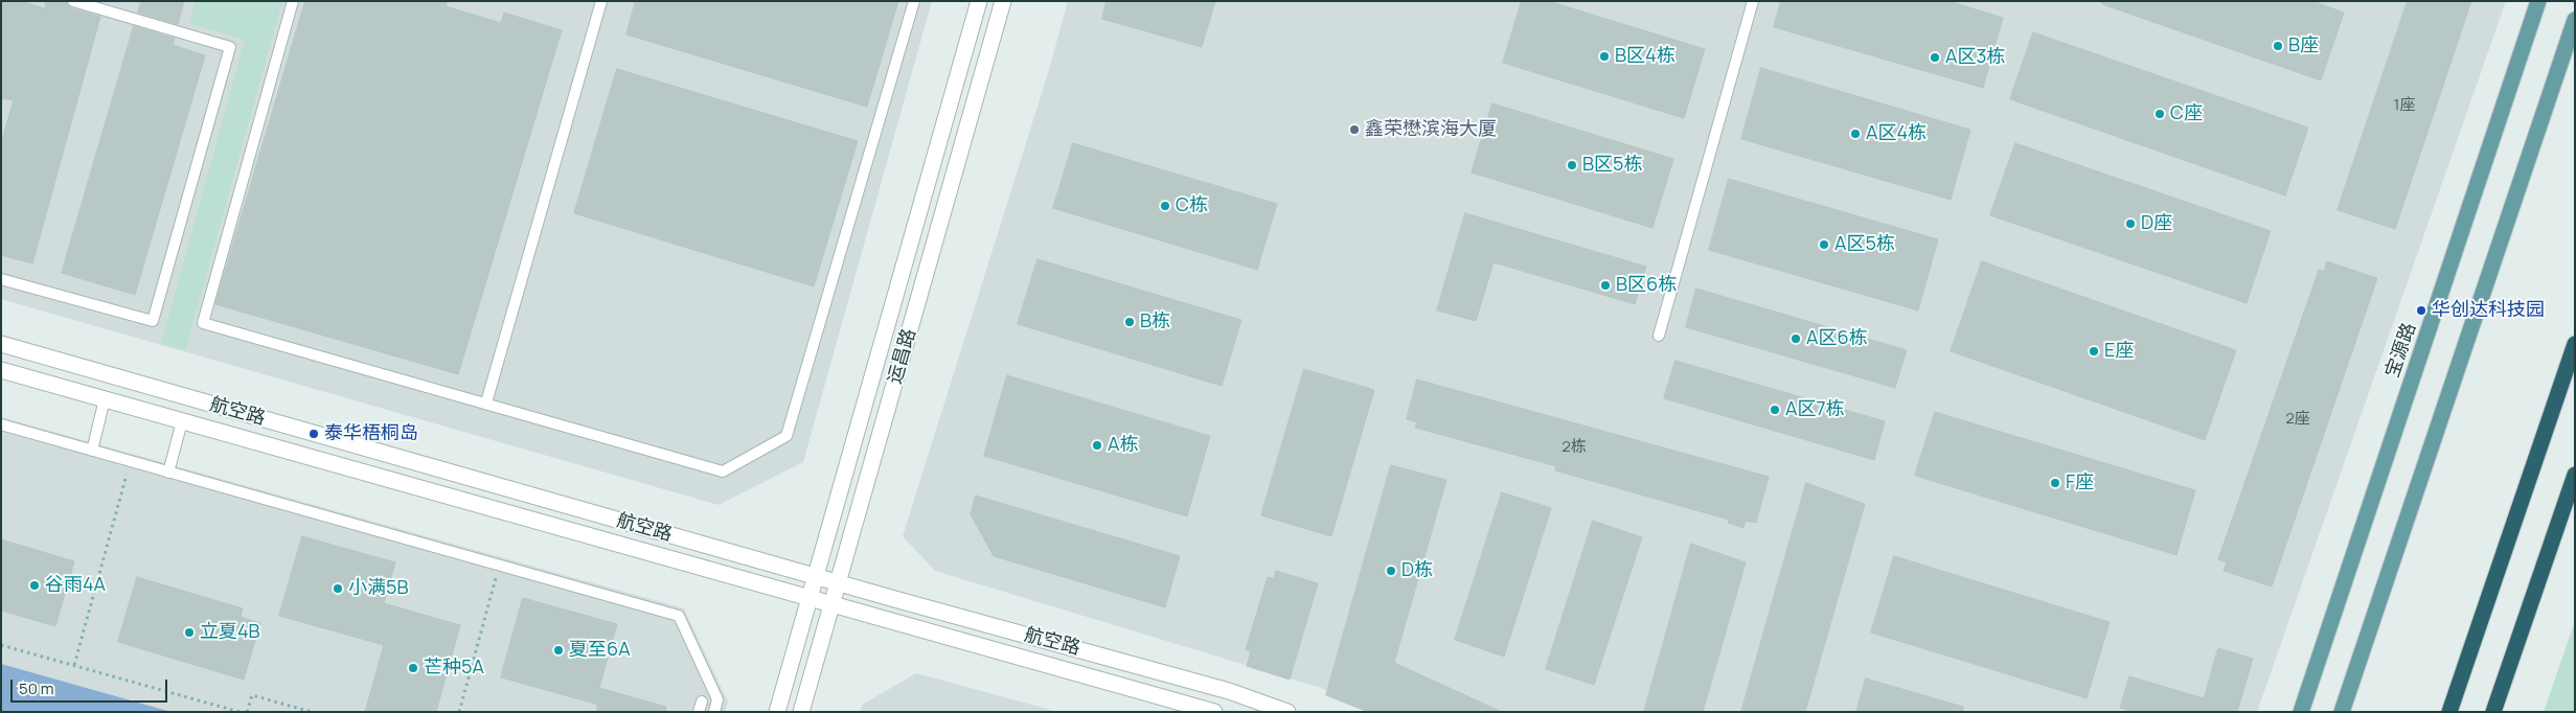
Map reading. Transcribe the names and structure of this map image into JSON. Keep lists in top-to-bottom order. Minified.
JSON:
{"streets":{"main road":["宝源路"],"street":["运昌路","航空路"]},"crossings":[["运昌路","航空路"]],"places":["B座","B区4栋","A区3栋","C座","鑫荣懋滨海大厦","A区4栋","B区5栋","C栋","D座","A区5栋","B区6栋","华创达科技园","B栋","A区6栋","E座","A区7栋","泰华梧桐岛","A栋","F座","D栋","谷雨4A","小满5B","立夏4B","夏至6A","芒种5A"],"house_numbers":["1座","2座","2栋"],"scale_bar":"50 m"}
